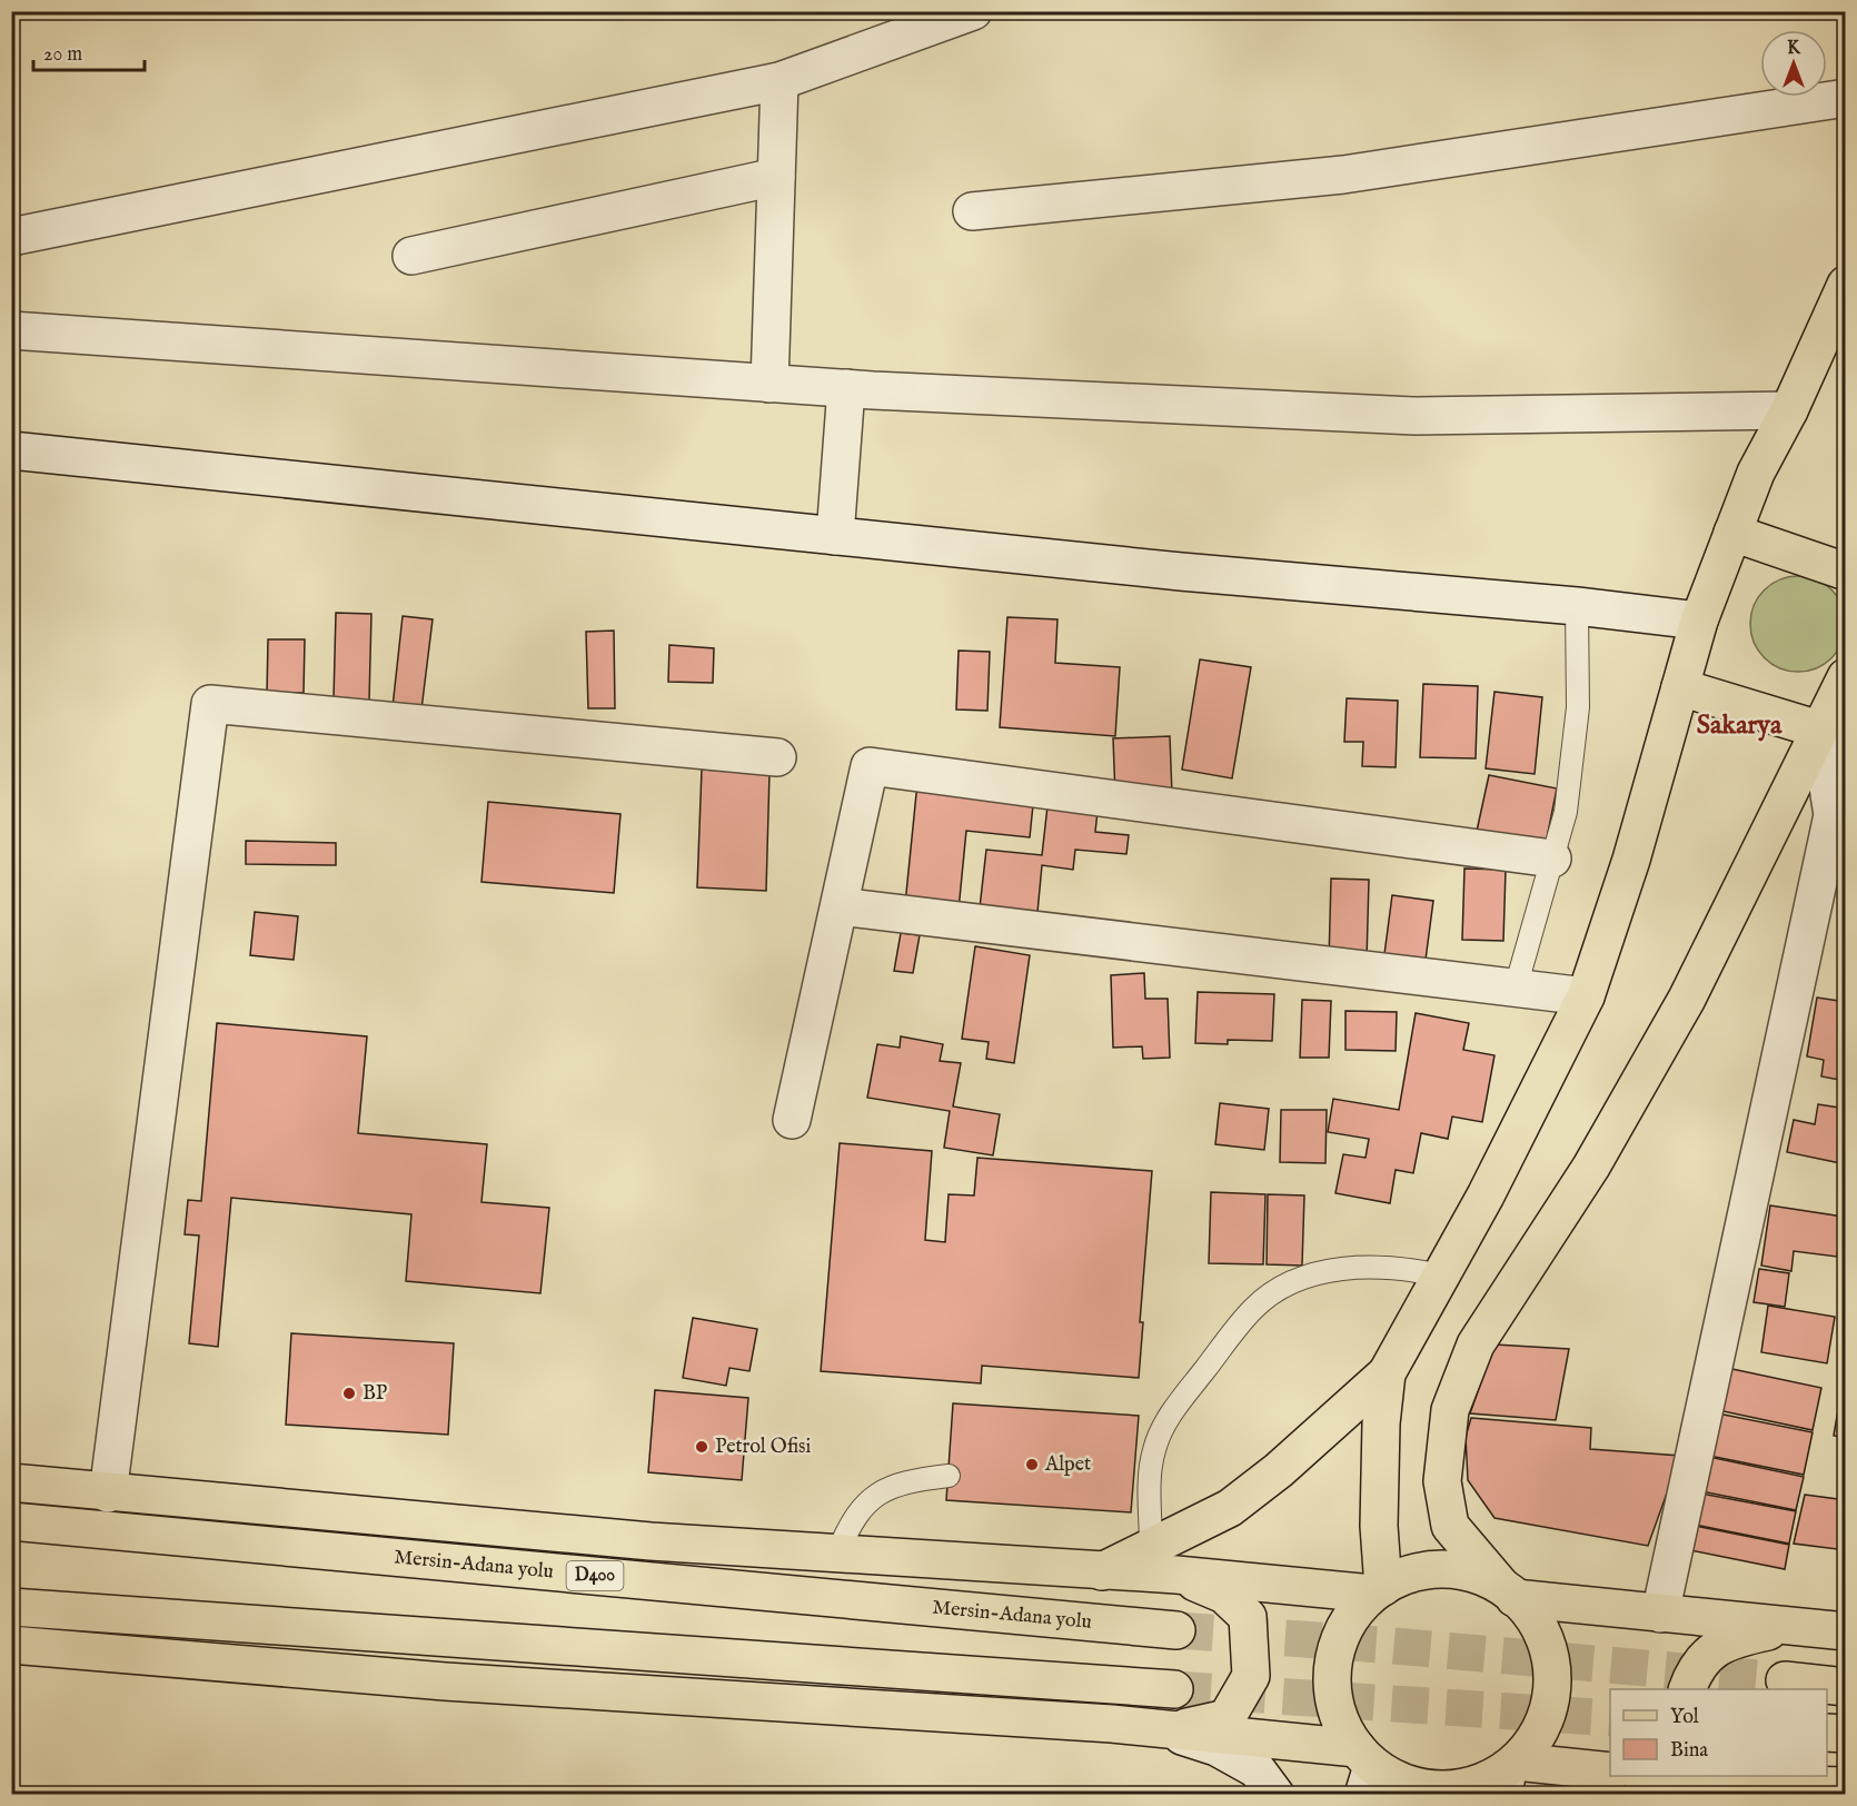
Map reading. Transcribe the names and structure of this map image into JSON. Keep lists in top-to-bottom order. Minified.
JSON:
{"streets":{"main road":["Mersin-Adana yolu","D400"]},"districts":["Sakarya"],"places":["BP","Petrol Ofisi","Alpet"],"legend":["Yol","Bina"],"scale_bar":"20 m","north":"top"}
